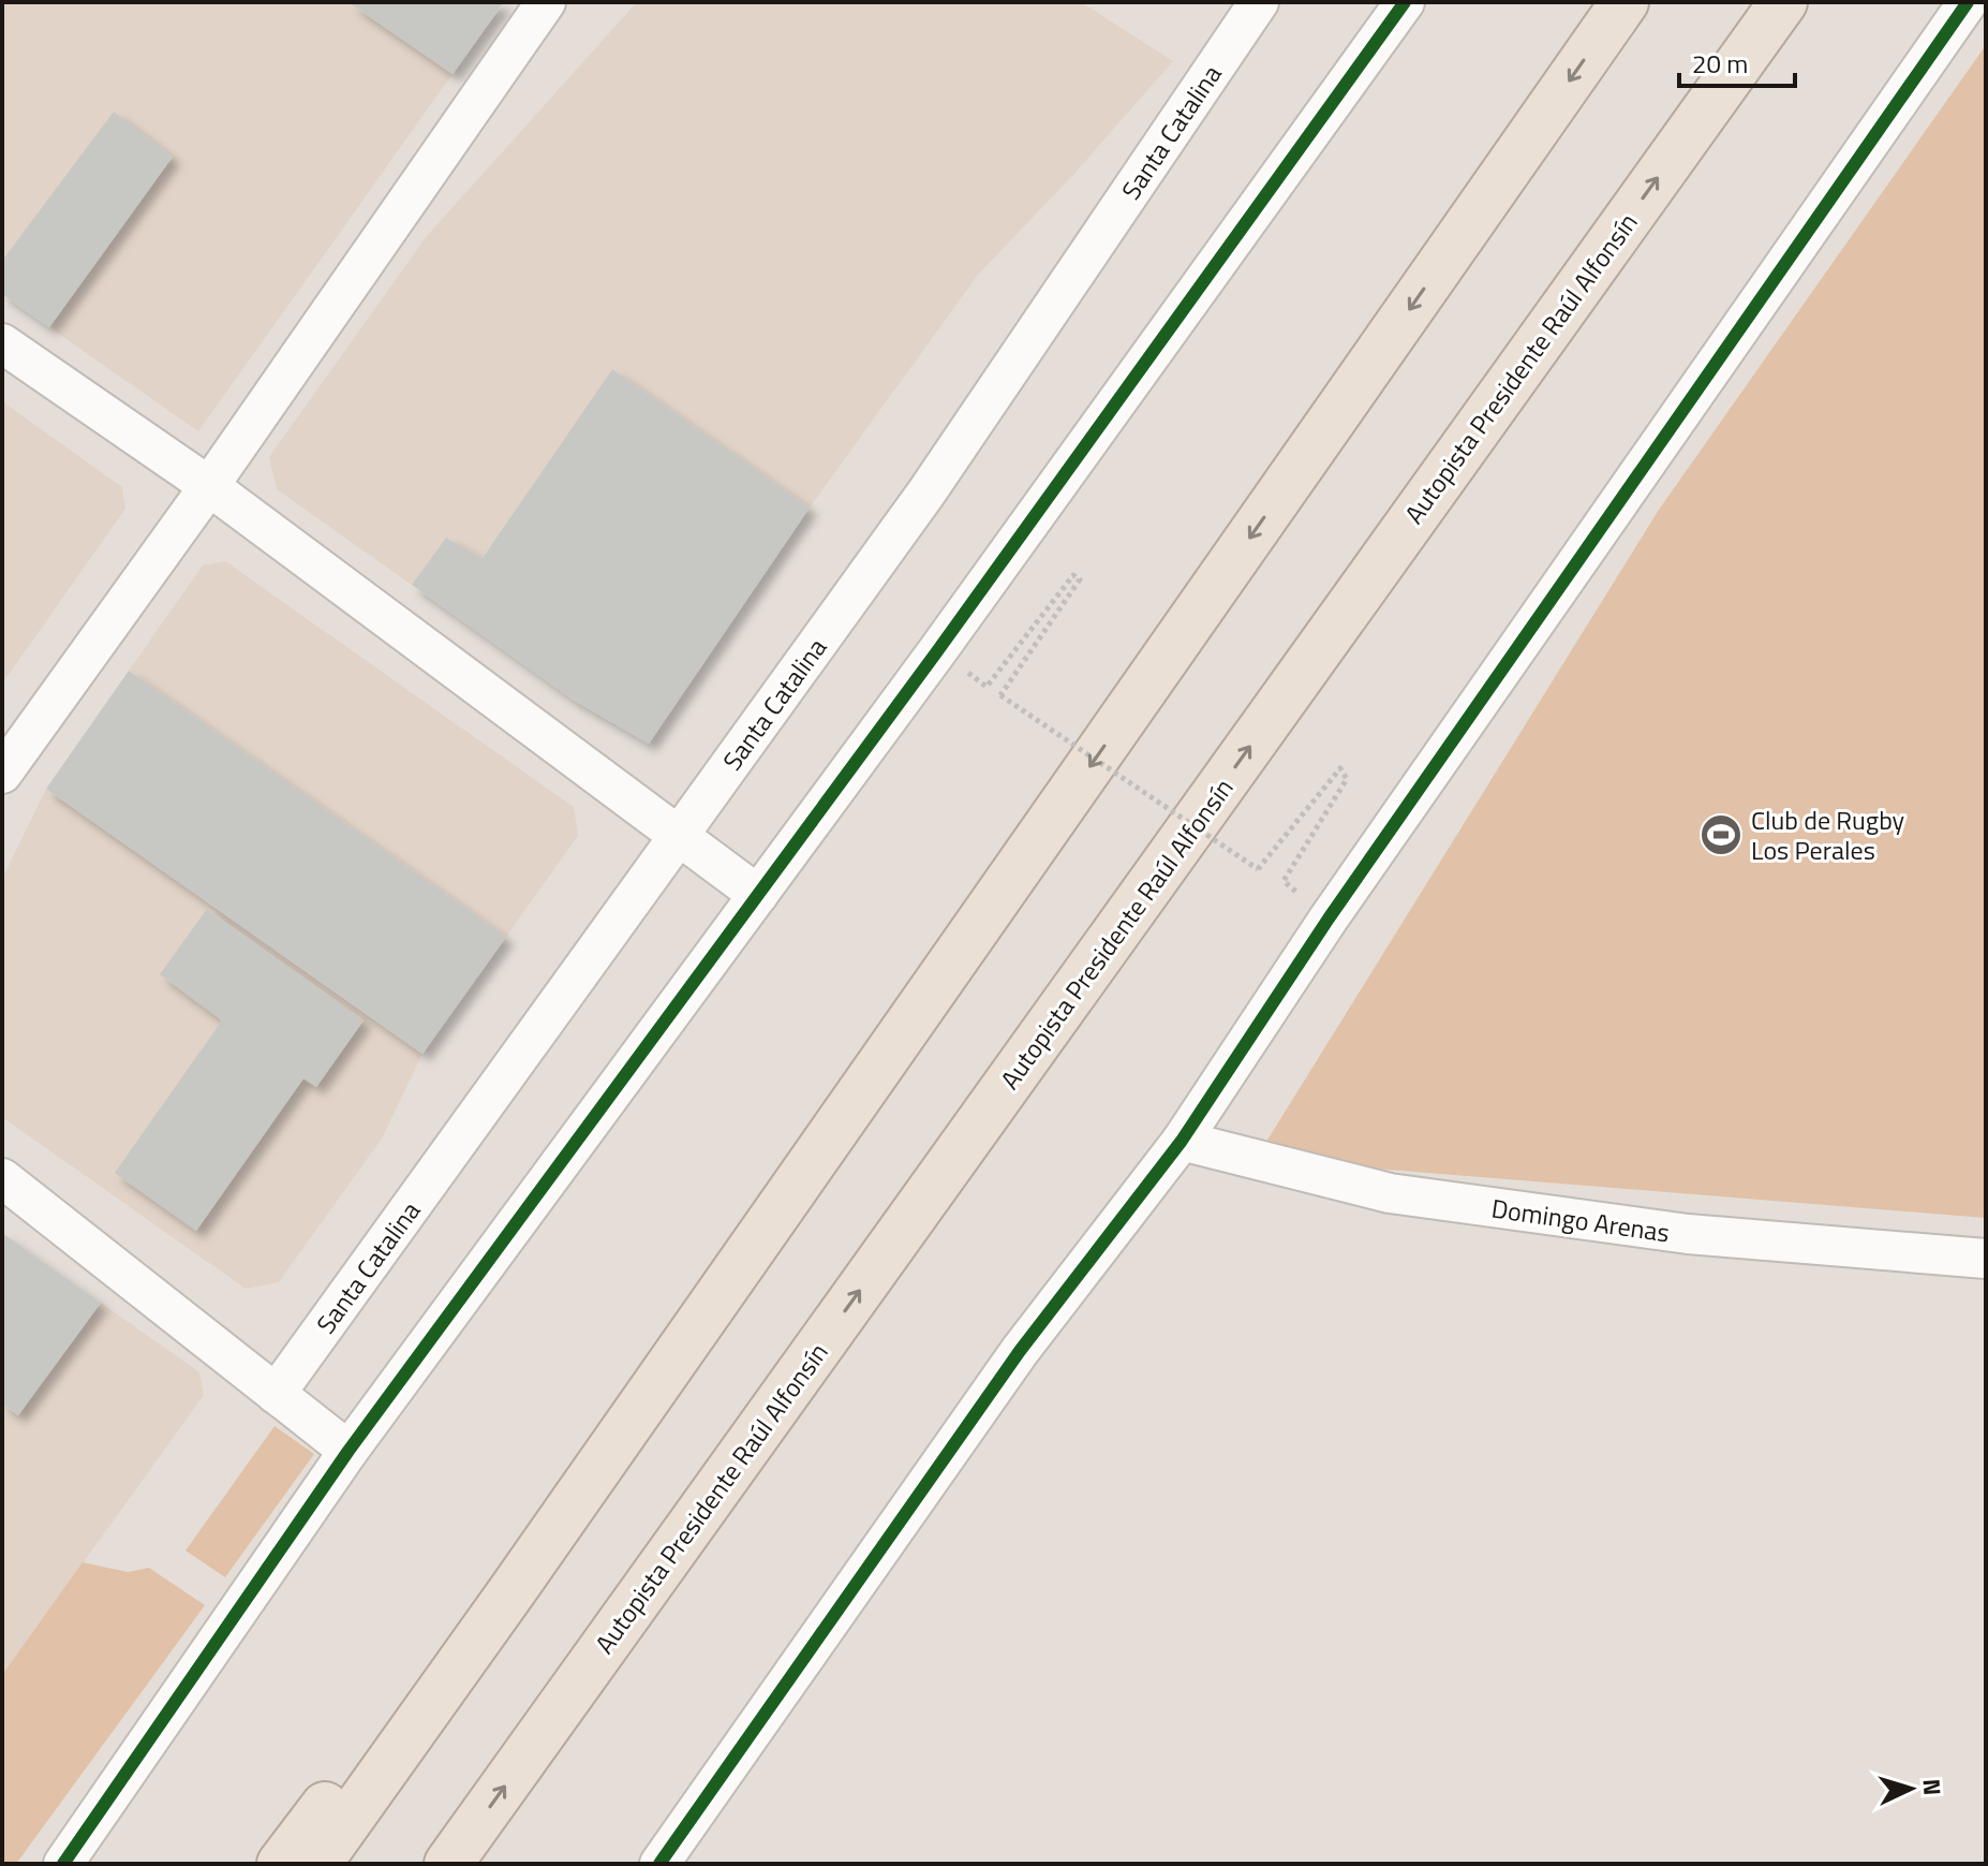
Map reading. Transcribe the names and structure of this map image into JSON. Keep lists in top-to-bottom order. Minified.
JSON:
{"streets":{"highway":["Autopista Presidente Raúl Alfonsín"],"street":["Santa Catalina","Domingo Arenas"]},"places":{"sports":["Club de Rugby Los Perales"]},"scale_bar":"20 m","north":"right"}
